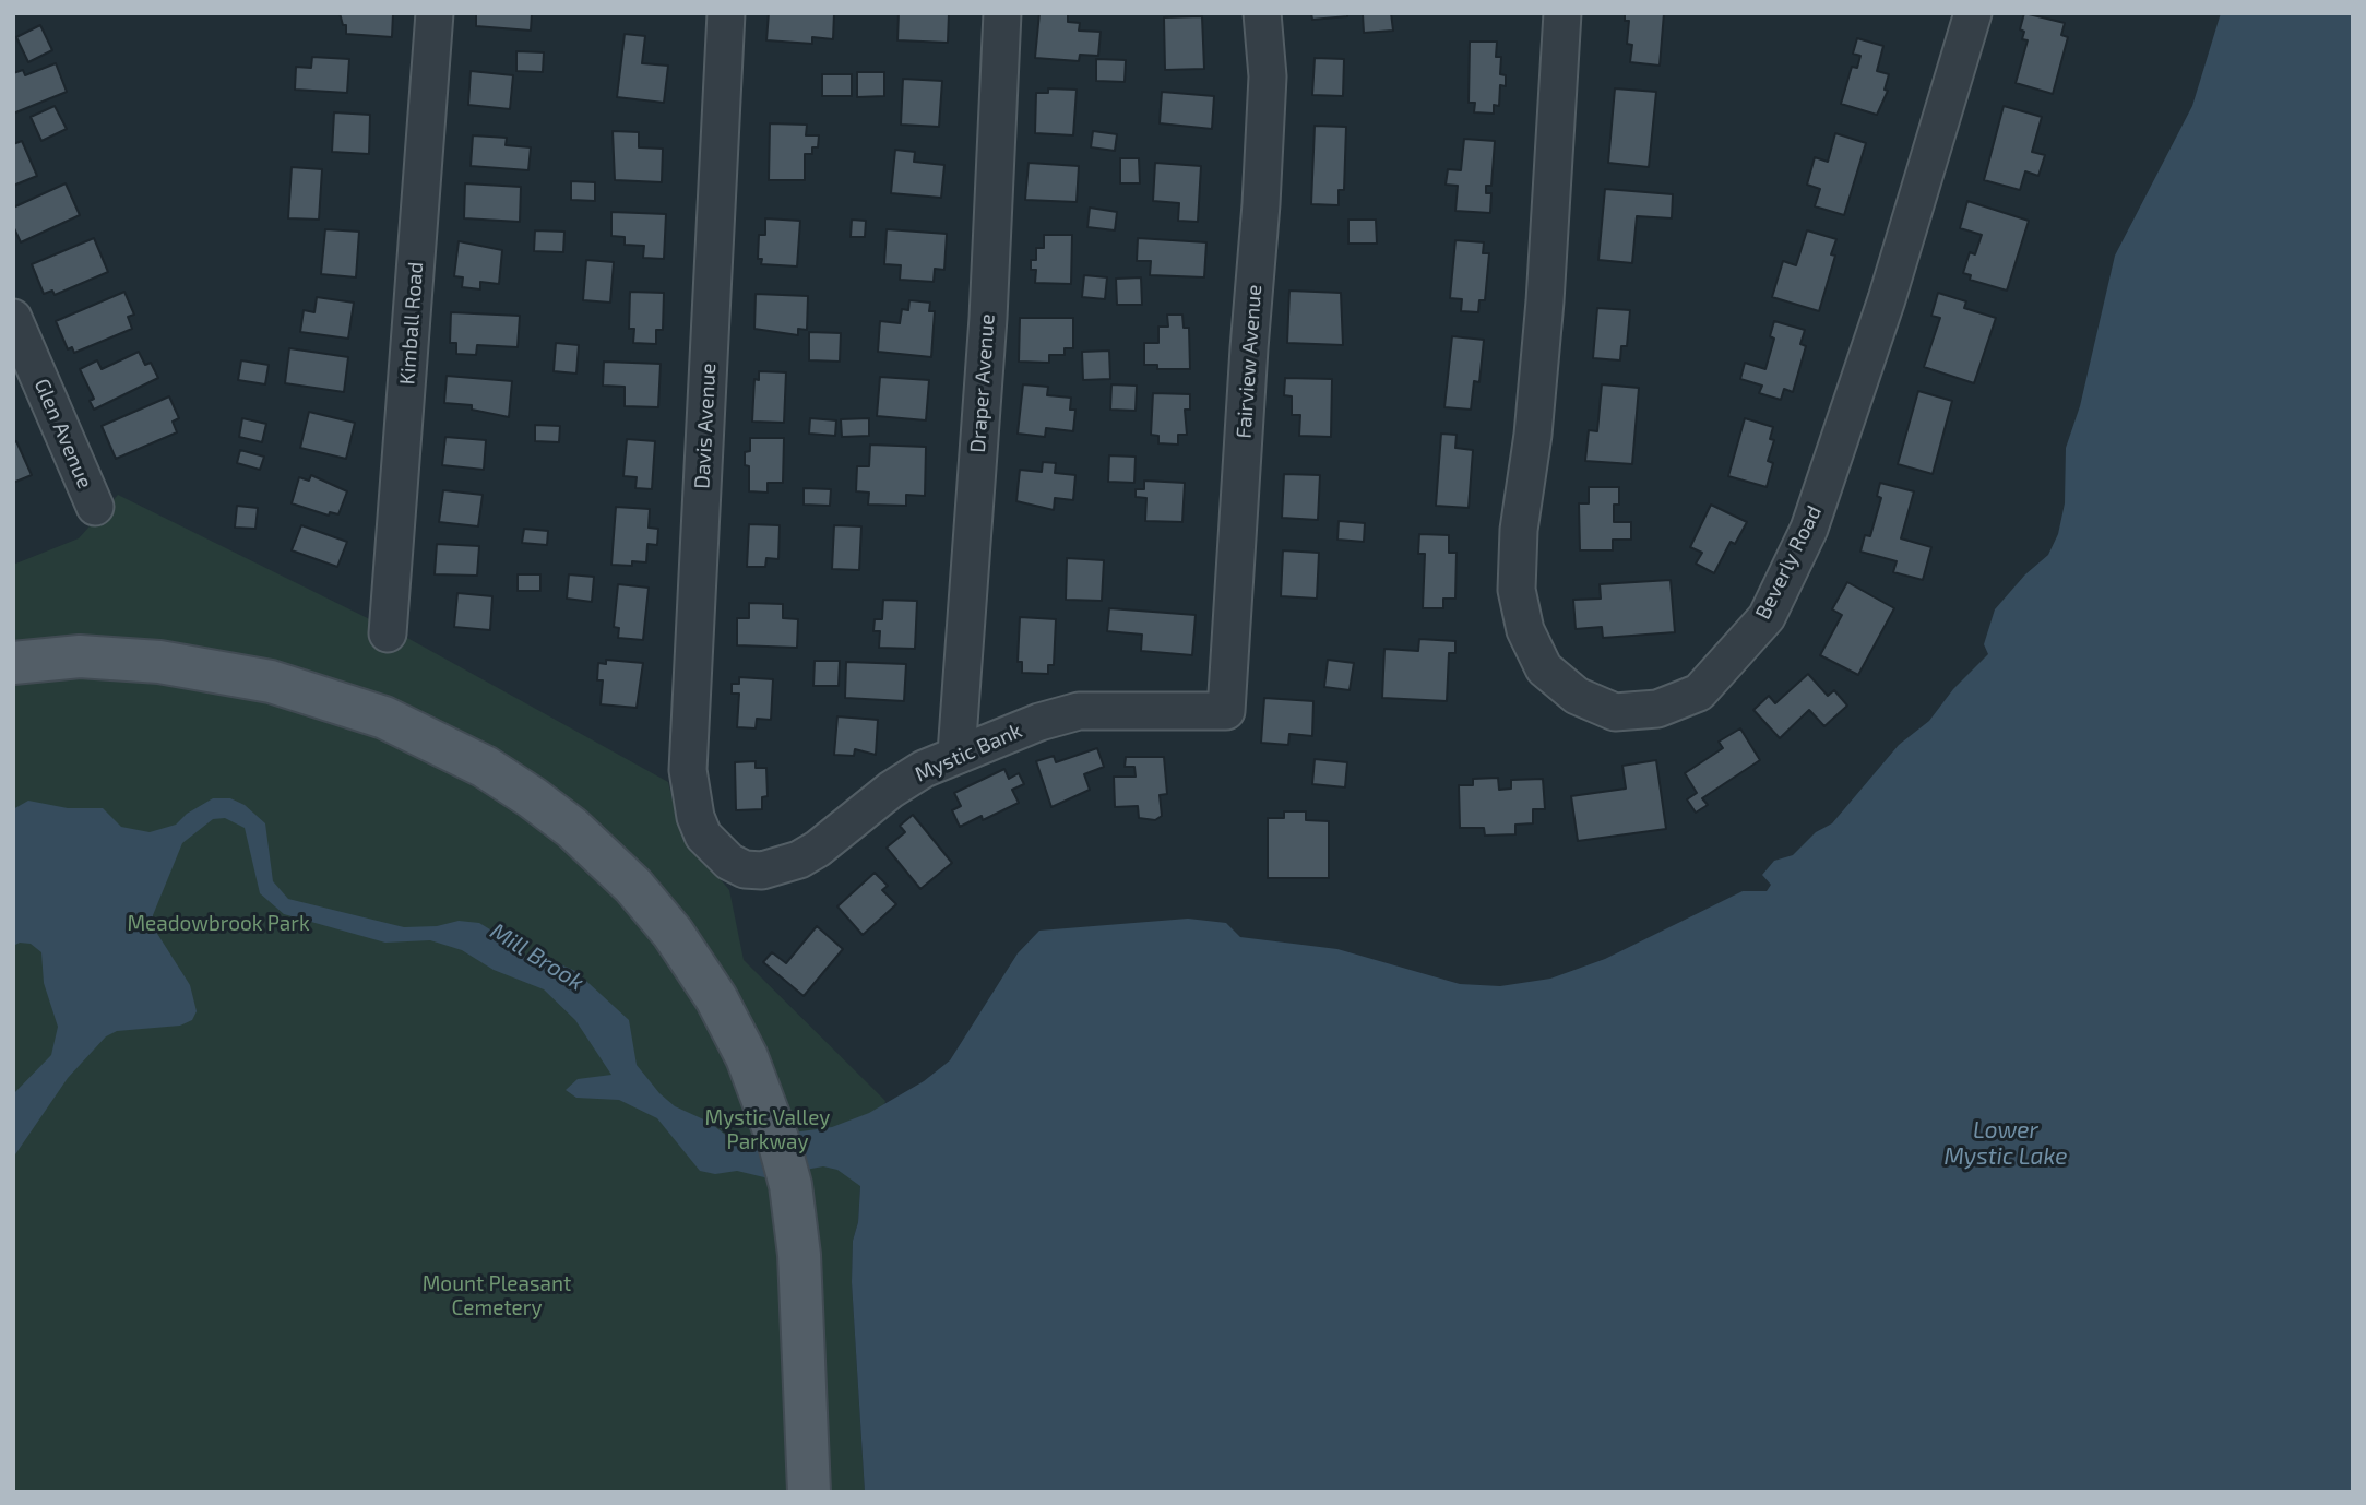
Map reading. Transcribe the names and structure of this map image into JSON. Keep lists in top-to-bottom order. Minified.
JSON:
{"streets":{"street":["Kimball Road","Fairview Avenue","Draper Avenue","Davis Avenue","Glen Avenue","Beverly Road","Mystic Bank"]},"crossings":[["Fairview Avenue","Mystic Bank"],["Draper Avenue","Mystic Bank"],["Davis Avenue","Mystic Bank"]],"water":["Mill Brook","Lower Mystic Lake"],"parks":["Meadowbrook Park","Mystic Valley Parkway","Mount Pleasant Cemetery"]}
